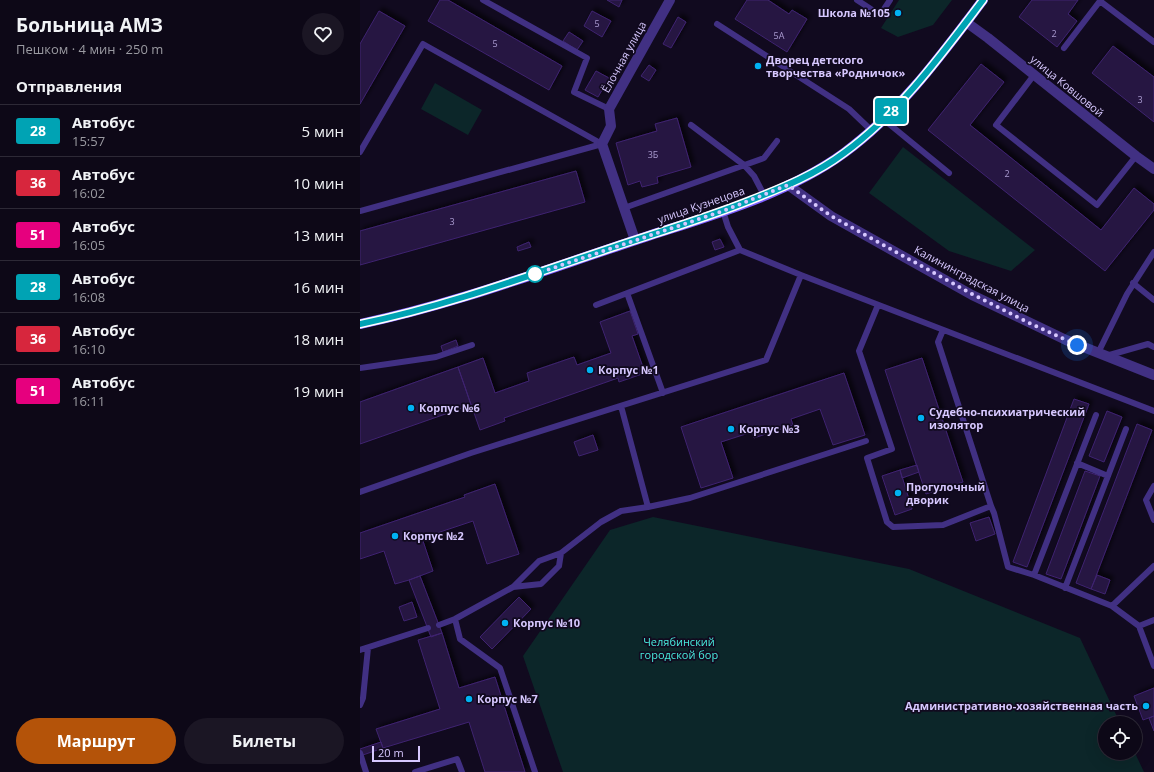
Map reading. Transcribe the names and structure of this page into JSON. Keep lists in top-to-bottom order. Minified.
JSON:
{"streets":{"street":["Ёлочная улица","улица Ковшовой","улица Кузнецова","Калининградская улица"]},"crossings":[["улица Ковшовой","улица Кузнецова"],["улица Кузнецова","Калининградская улица"]],"parks":["Челябинский городской бор"],"places":["Школа №105","Дворец детского творчества «Родничок»","Корпус №1","Корпус №6","Судебно-психиатрический изолятор","Корпус №3","Прогулочный дворик","Корпус №2","Корпус №10","Корпус №7","Административно-хозяйственная часть"],"lines":["bus line 28"],"house_numbers":["5","2","5А","5","3","3Б","2","3"],"scale_bar":"20 m","page":{"heading":[["Больница АМЗ","Пешком · 4 мин · 250 m"],"Отправления"],"on_map":"28","list":[{"mark":"28","name":"Автобус","note":"15:57","value":"5 мин"},{"mark":"36","name":"Автобус","note":"16:02","value":"10 мин"},{"mark":"51","name":"Автобус","note":"16:05","value":"13 мин"},{"mark":"28","name":"Автобус","note":"16:08","value":"16 мин"},{"mark":"36","name":"Автобус","note":"16:10","value":"18 мин"},{"mark":"51","name":"Автобус","note":"16:11","value":"19 мин"}],"buttons":["Маршрут","Билеты"],"scale":"20 m"}}
